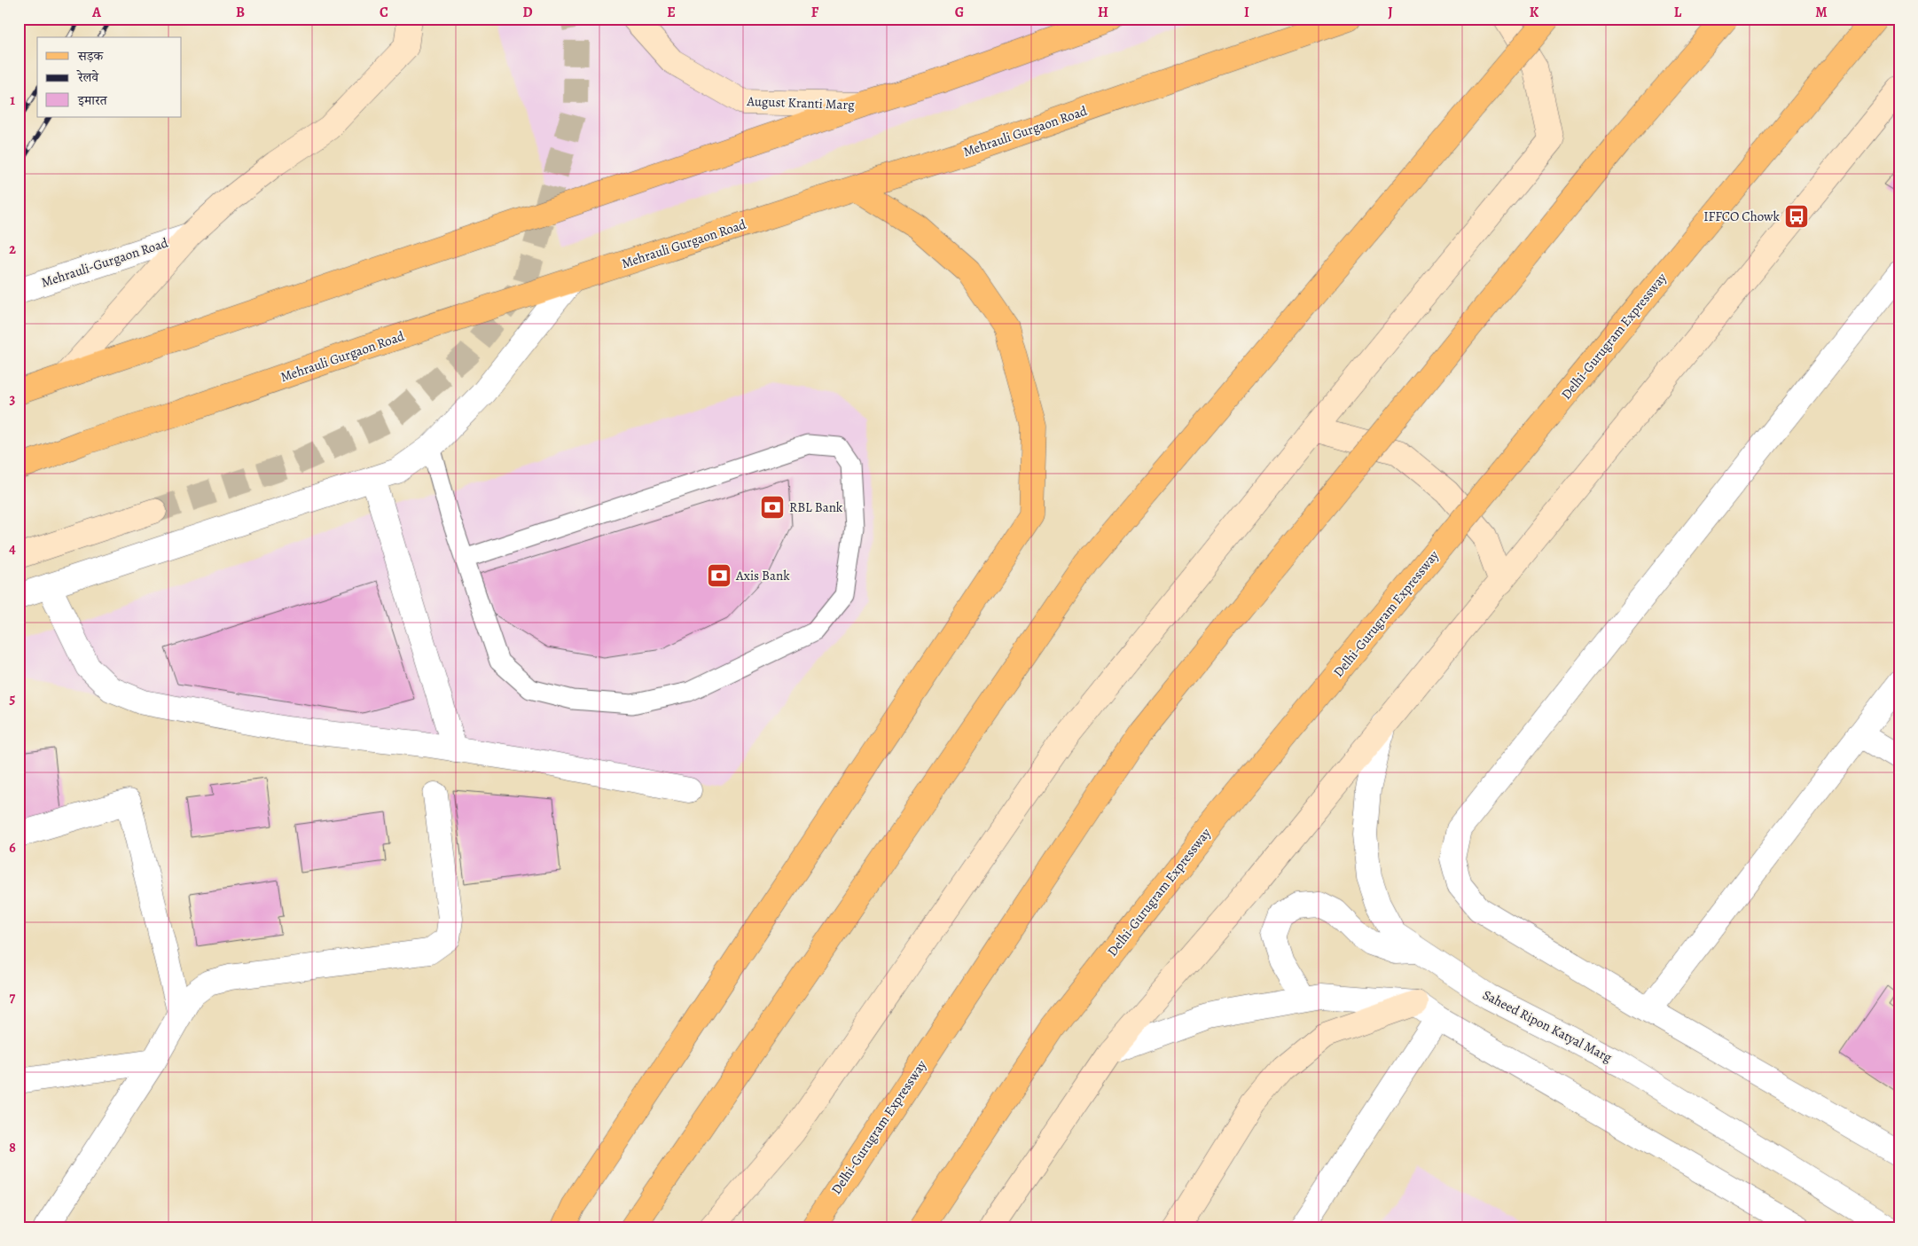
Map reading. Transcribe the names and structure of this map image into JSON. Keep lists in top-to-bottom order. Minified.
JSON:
{"streets":{"main road":["August Kranti Marg","Mehrauli Gurgaon Road","Delhi-Gurugram Expressway"],"street":["Mehrauli-Gurgaon Road","Saheed Ripon Katyal Marg"]},"places":{"bus stop":["IFFCO Chowk"],"bank":["RBL Bank","Axis Bank"]},"legend":["सड़क","रेलवे","इमारत"],"grid":{"columns":["A","B","C","D","E","F","G","H","I","J","K","L","M"],"rows":["1","2","3","4","5","6","7","8"]}}
